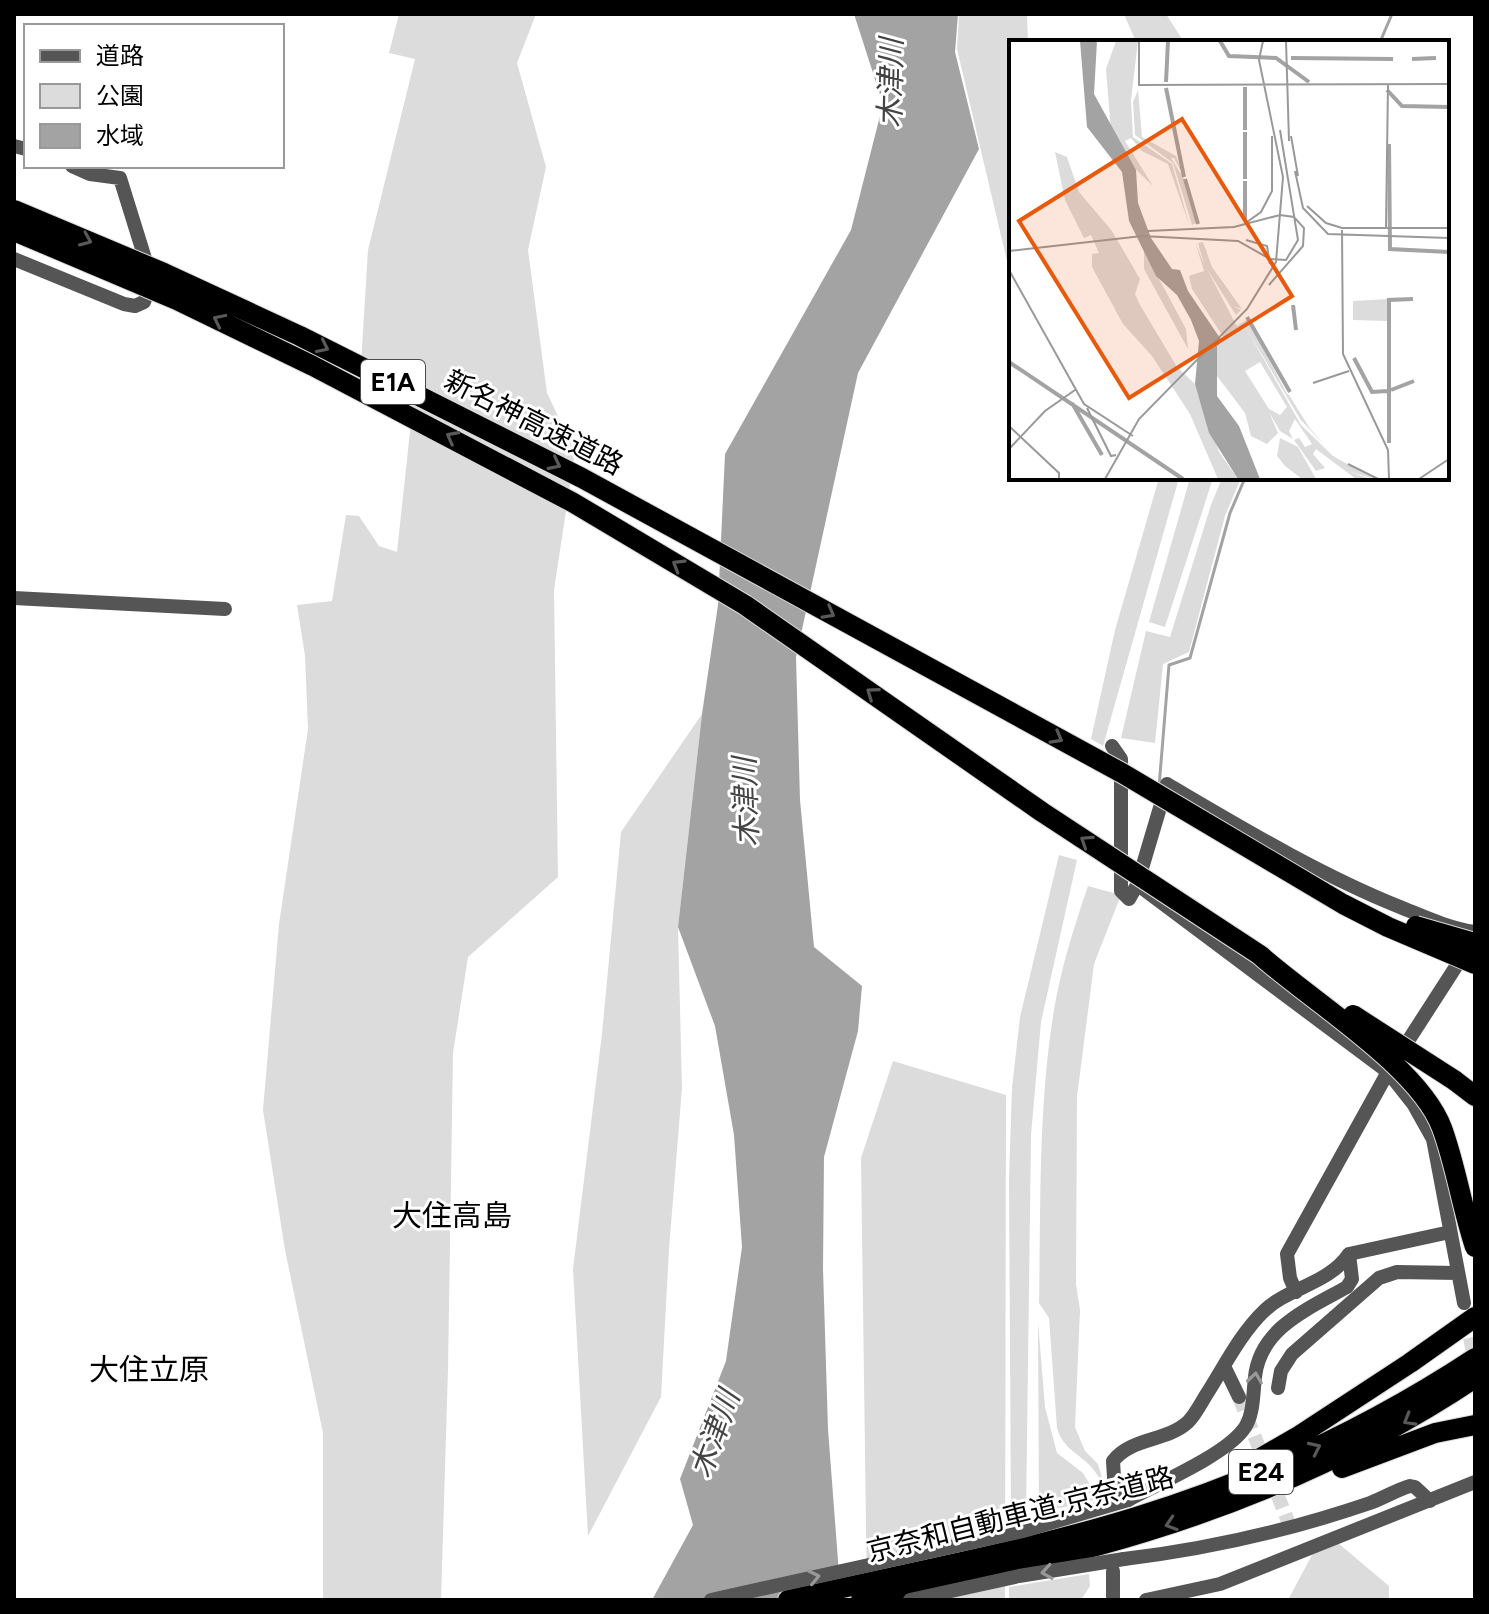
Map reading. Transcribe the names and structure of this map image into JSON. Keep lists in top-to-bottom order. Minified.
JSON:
{"streets":{"highway":["E1A","新名神高速道路","E24","京奈和自動車道;京奈道路"]},"districts":["大住高島","大住立原"],"water":["木津川"],"legend":["道路","公園","水域"]}
